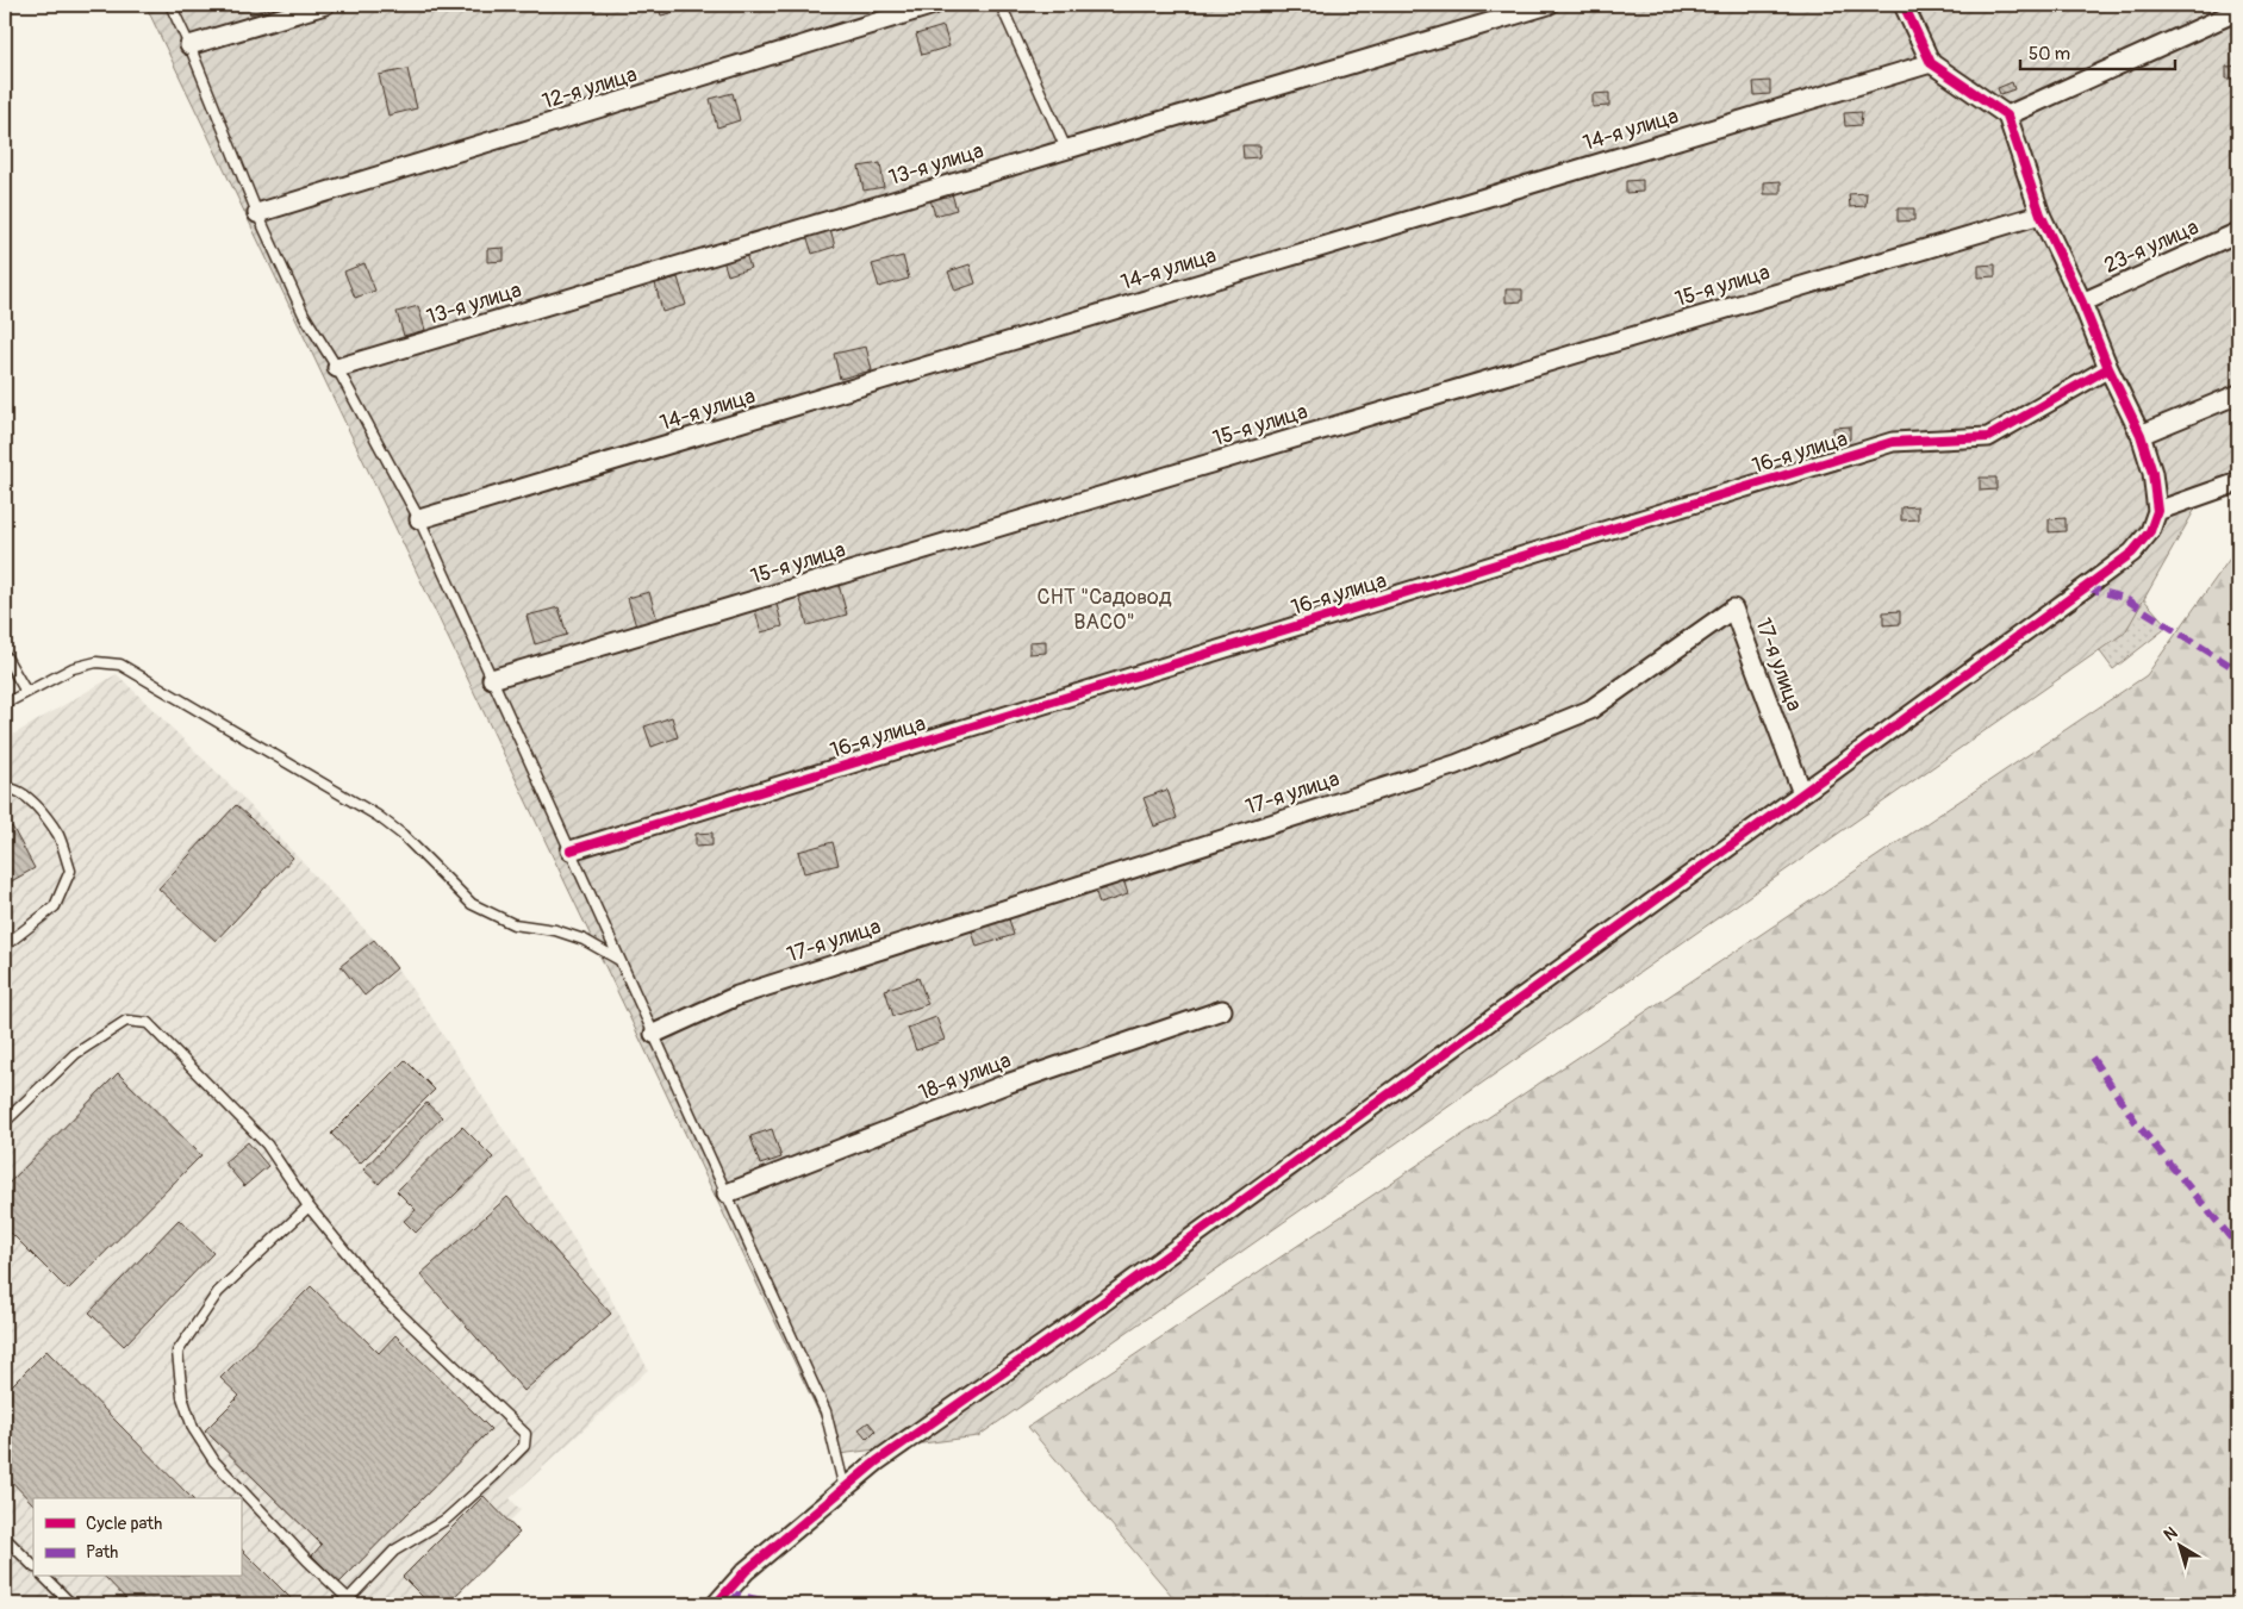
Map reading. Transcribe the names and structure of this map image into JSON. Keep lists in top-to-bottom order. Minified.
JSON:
{"streets":{"street":["12-я улица","14-я улица","13-я улица","23-я улица","15-я улица","16-я улица","17-я улица","18-я улица"]},"parks":["СНТ \"Садовод ВАСО\""],"legend":["Cycle path","Path"],"scale_bar":"50 m","north":"top left"}
